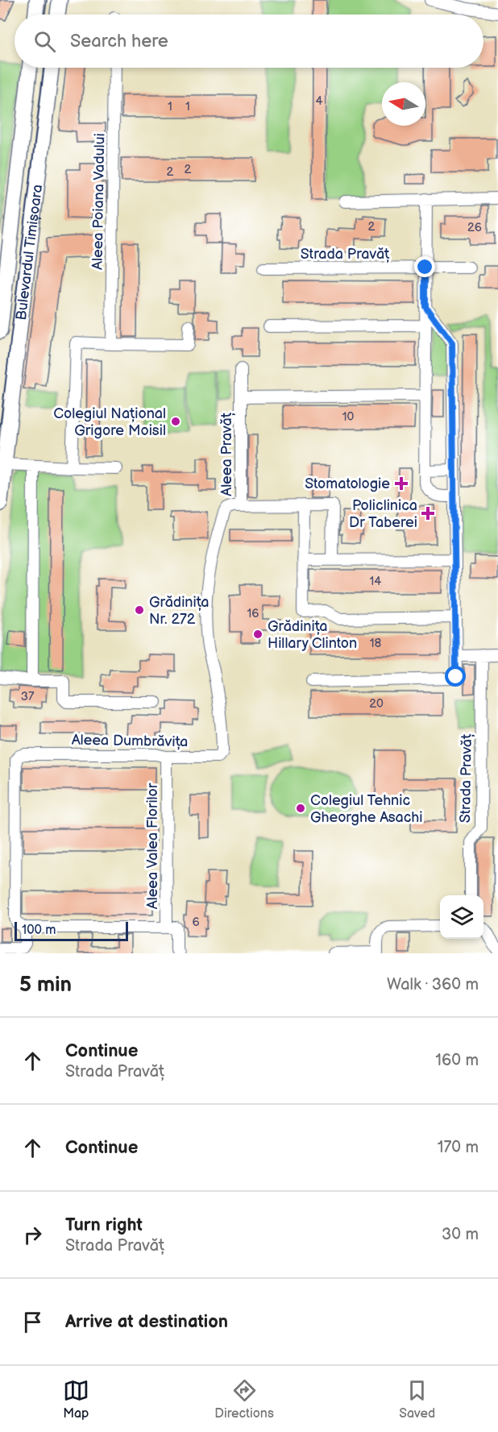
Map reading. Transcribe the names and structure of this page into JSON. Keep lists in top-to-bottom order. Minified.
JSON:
{"streets":{"main road":["Bulevardul Timișoara"],"street":["Aleea Poiana Vadului","Strada Pravăț","Aleea Pravăț","Aleea Dumbrăvița","Aleea Valea Florilor"]},"crossings":[["Aleea Pravăț","Aleea Dumbrăvița"],["Aleea Dumbrăvița","Aleea Valea Florilor"]],"places":{"other":["Colegiul Național Grigore Moisil","Grădinița Nr. 272","Grădinița Hillary Clinton","Colegiul Tehnic Gheorghe Asachi"],"health":["Stomatologie","Policlinica Dr Taberei"]},"house_numbers":["4","1","1","2","2","2","26","10","14","16","18","37","20","6"],"scale_bar":"100 m","north":"left","page":{"search":"Search here","scale":"100 m","heading":["5 min","Walk · 360 m"],"list":[["Continue","Strada Pravăț","160 m"],["Continue","170 m"],["Turn right","Strada Pravăț","30 m"],"Arrive at destination"],"nav":["Map","Directions","Saved"]}}
